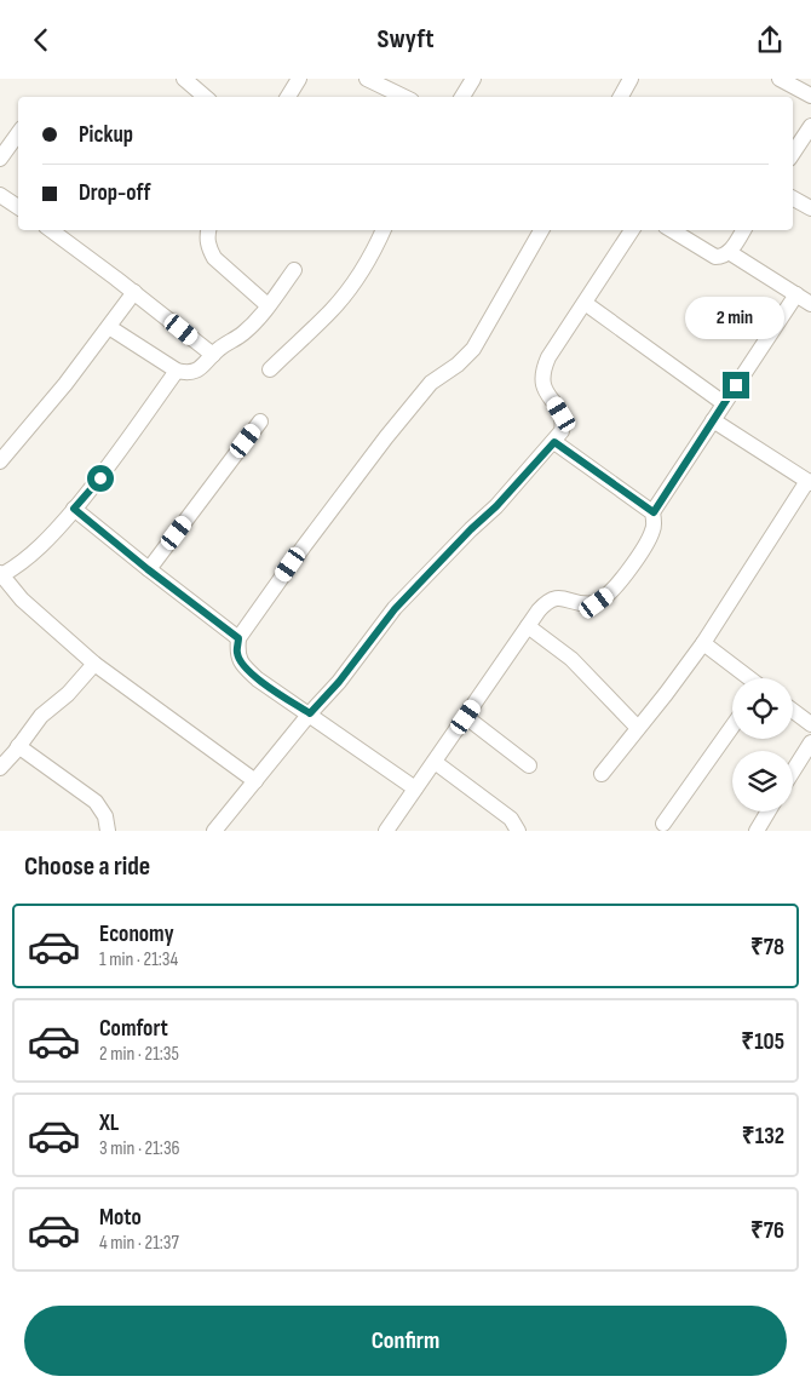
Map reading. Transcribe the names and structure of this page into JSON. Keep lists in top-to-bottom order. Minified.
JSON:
{"page":{"header":"Swyft","banner":["Pickup","Drop-off"],"bubble":"2 min","heading":"Choose a ride","list":[{"name":"Economy","note":"1 min · 21:34","value":"₹78"},{"name":"Comfort","note":"2 min · 21:35","value":"₹105"},{"name":"XL","note":"3 min · 21:36","value":"₹132"},{"name":"Moto","note":"4 min · 21:37","value":"₹76"}],"buttons":"Confirm"}}
